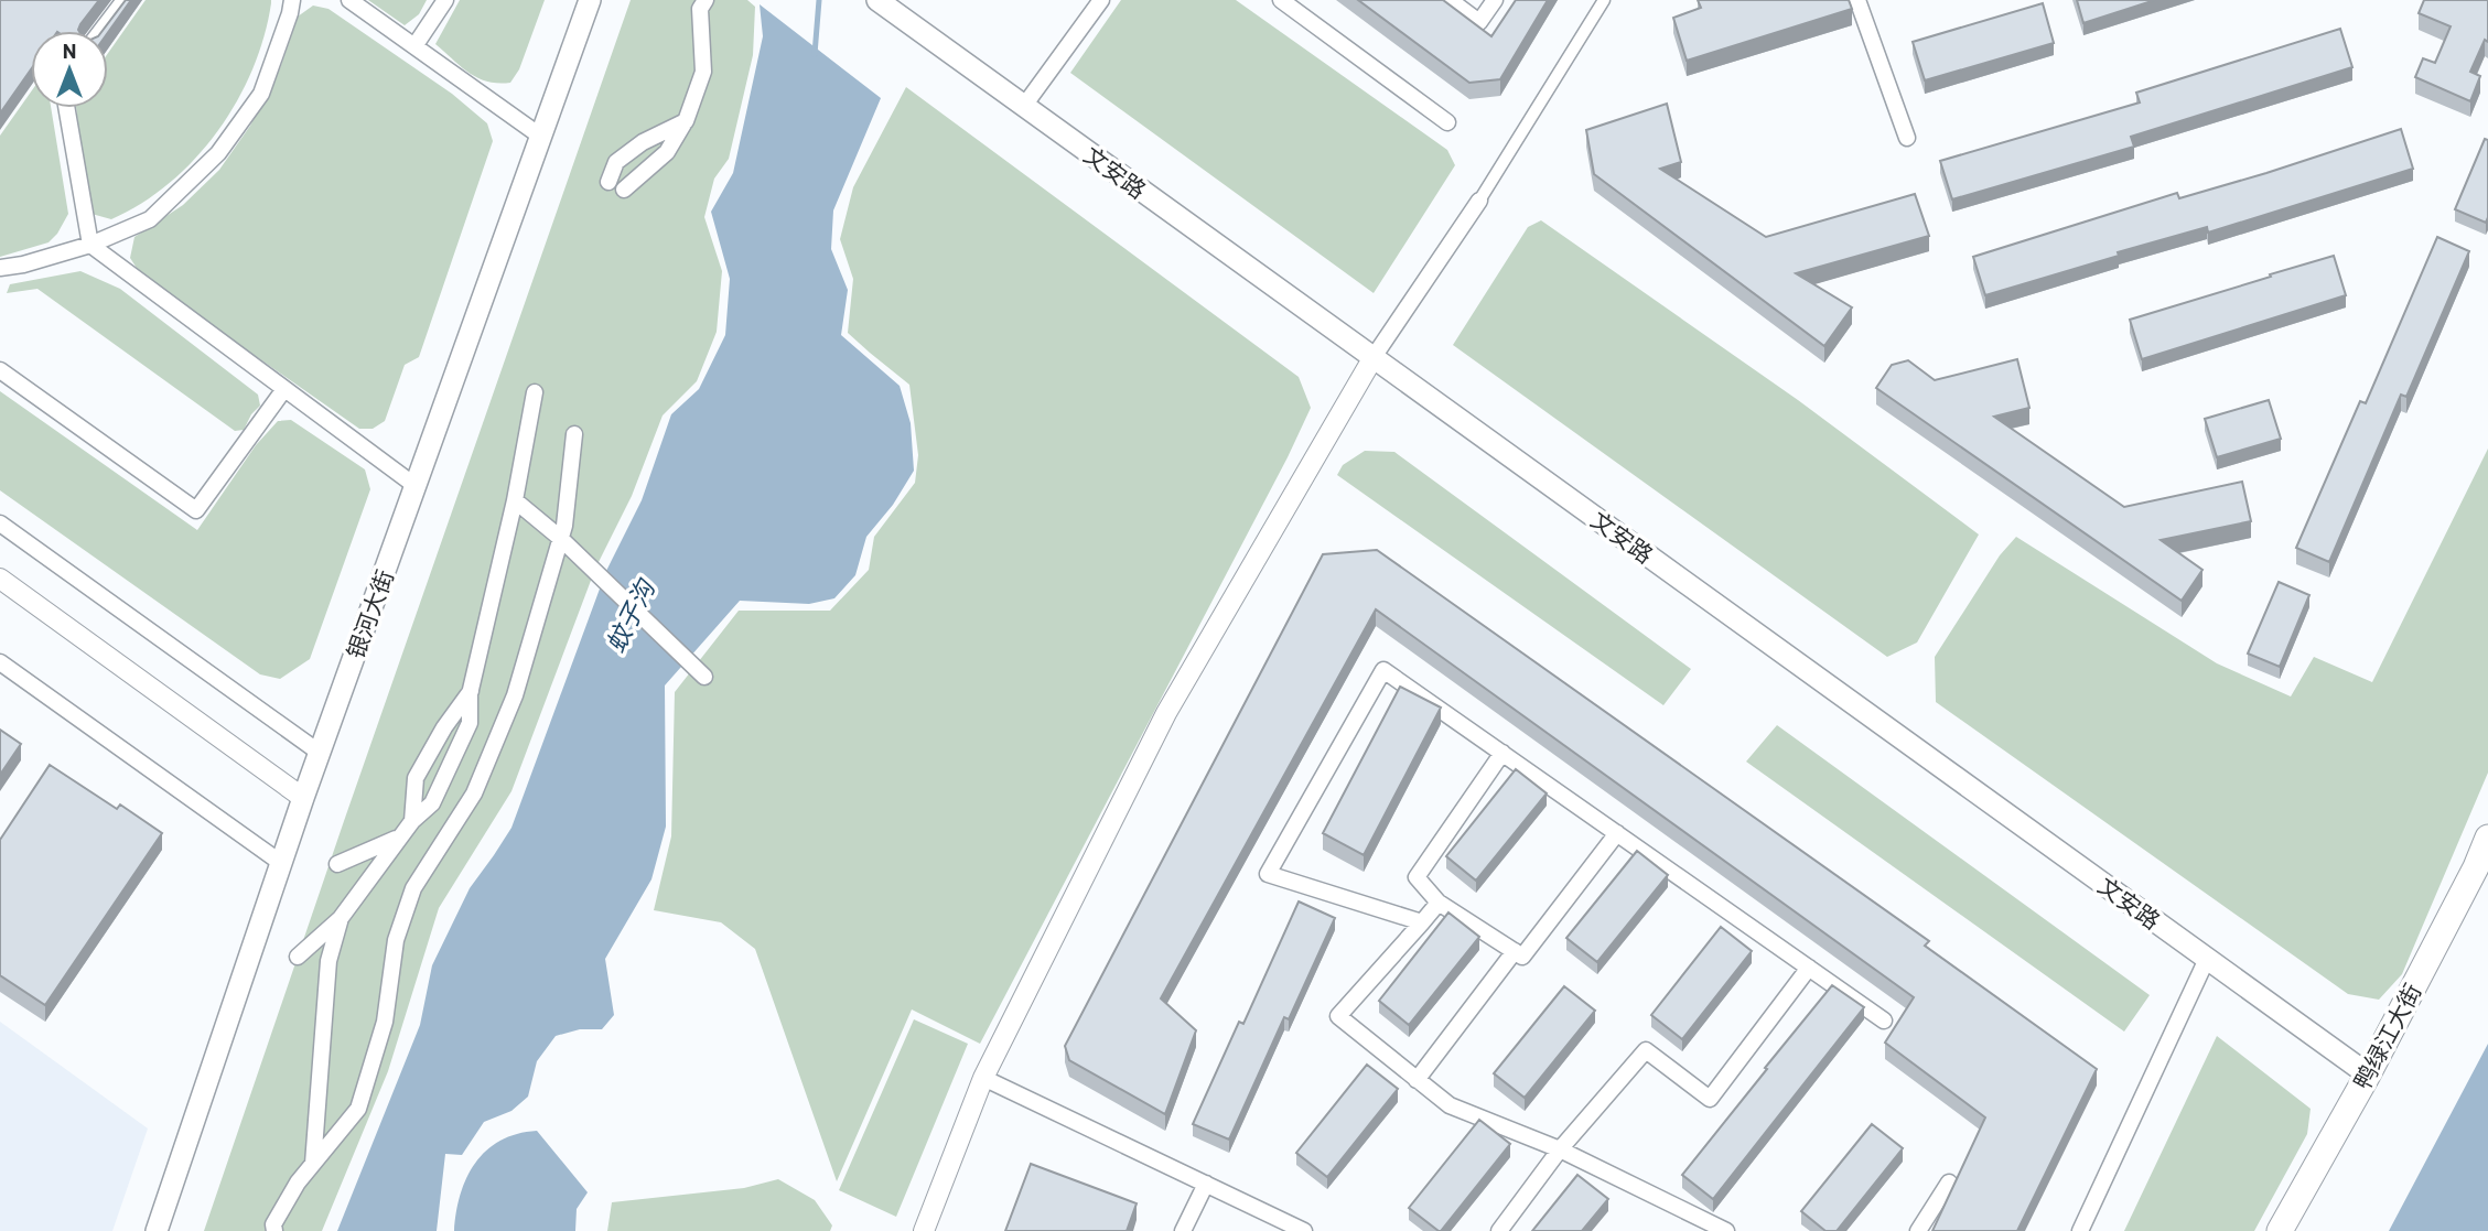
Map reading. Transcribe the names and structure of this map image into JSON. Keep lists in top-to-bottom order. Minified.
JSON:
{"streets":{"highway":["鸭绿江大街"],"main road":["文安路","银河大街"]},"crossings":[["文安路","鸭绿江大街"]],"water":["蚊子沟"],"north":"top"}
